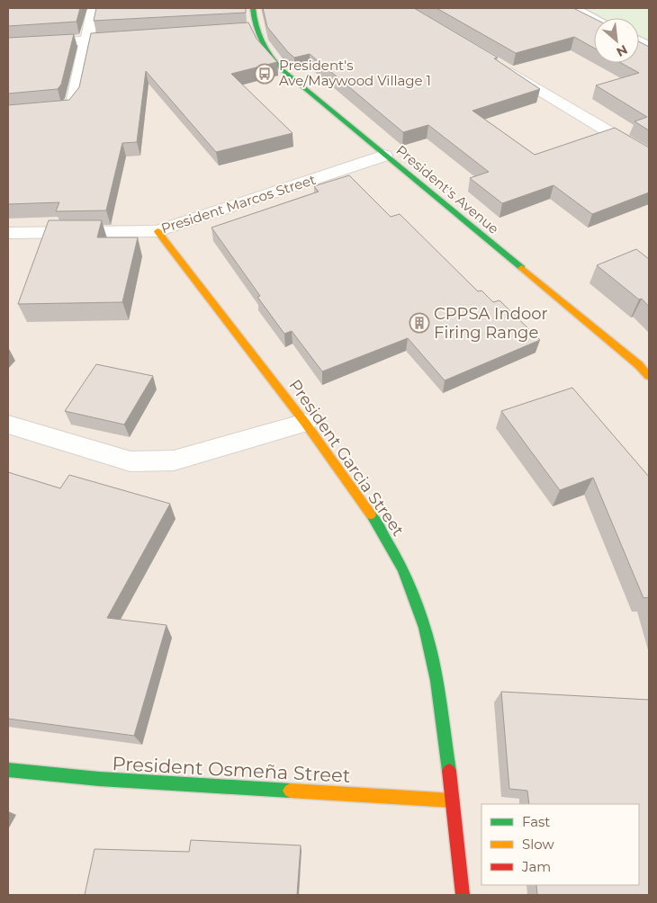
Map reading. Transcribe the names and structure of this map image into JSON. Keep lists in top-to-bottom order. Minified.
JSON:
{"streets":{"street":["President's Avenue","President Marcos Street","President Garcia Street","President Osmeña Street"]},"crossings":[["President's Avenue","President Marcos Street"],["President Marcos Street","President Garcia Street"],["President Garcia Street","President Osmeña Street"]],"places":{"bus stop":["President's Ave/Maywood Village 1"],"building":["CPPSA Indoor Firing Range"]},"legend":["Fast","Slow","Jam"],"north":"bottom right"}
